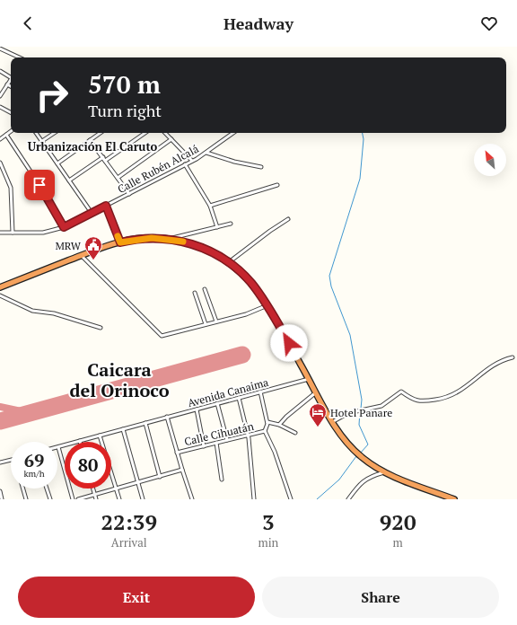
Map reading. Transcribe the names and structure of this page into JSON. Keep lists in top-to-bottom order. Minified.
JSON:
{"streets":{"street":["Calle Rubén Alcalá","Avenida Canaima","Calle Cihuatán"]},"districts":["Urbanización El Caruto","Caicara del Orinoco"],"places":{"public building":["MRW"],"hotel":["Hotel Panare"]},"north":"top left","page":{"header":"Headway","turn":["570 m","Turn right"],"speed":"69 km/h","limit":"80","eta":["22:39","Arrival","3","min","920","m"],"buttons":["Exit","Share"]}}
